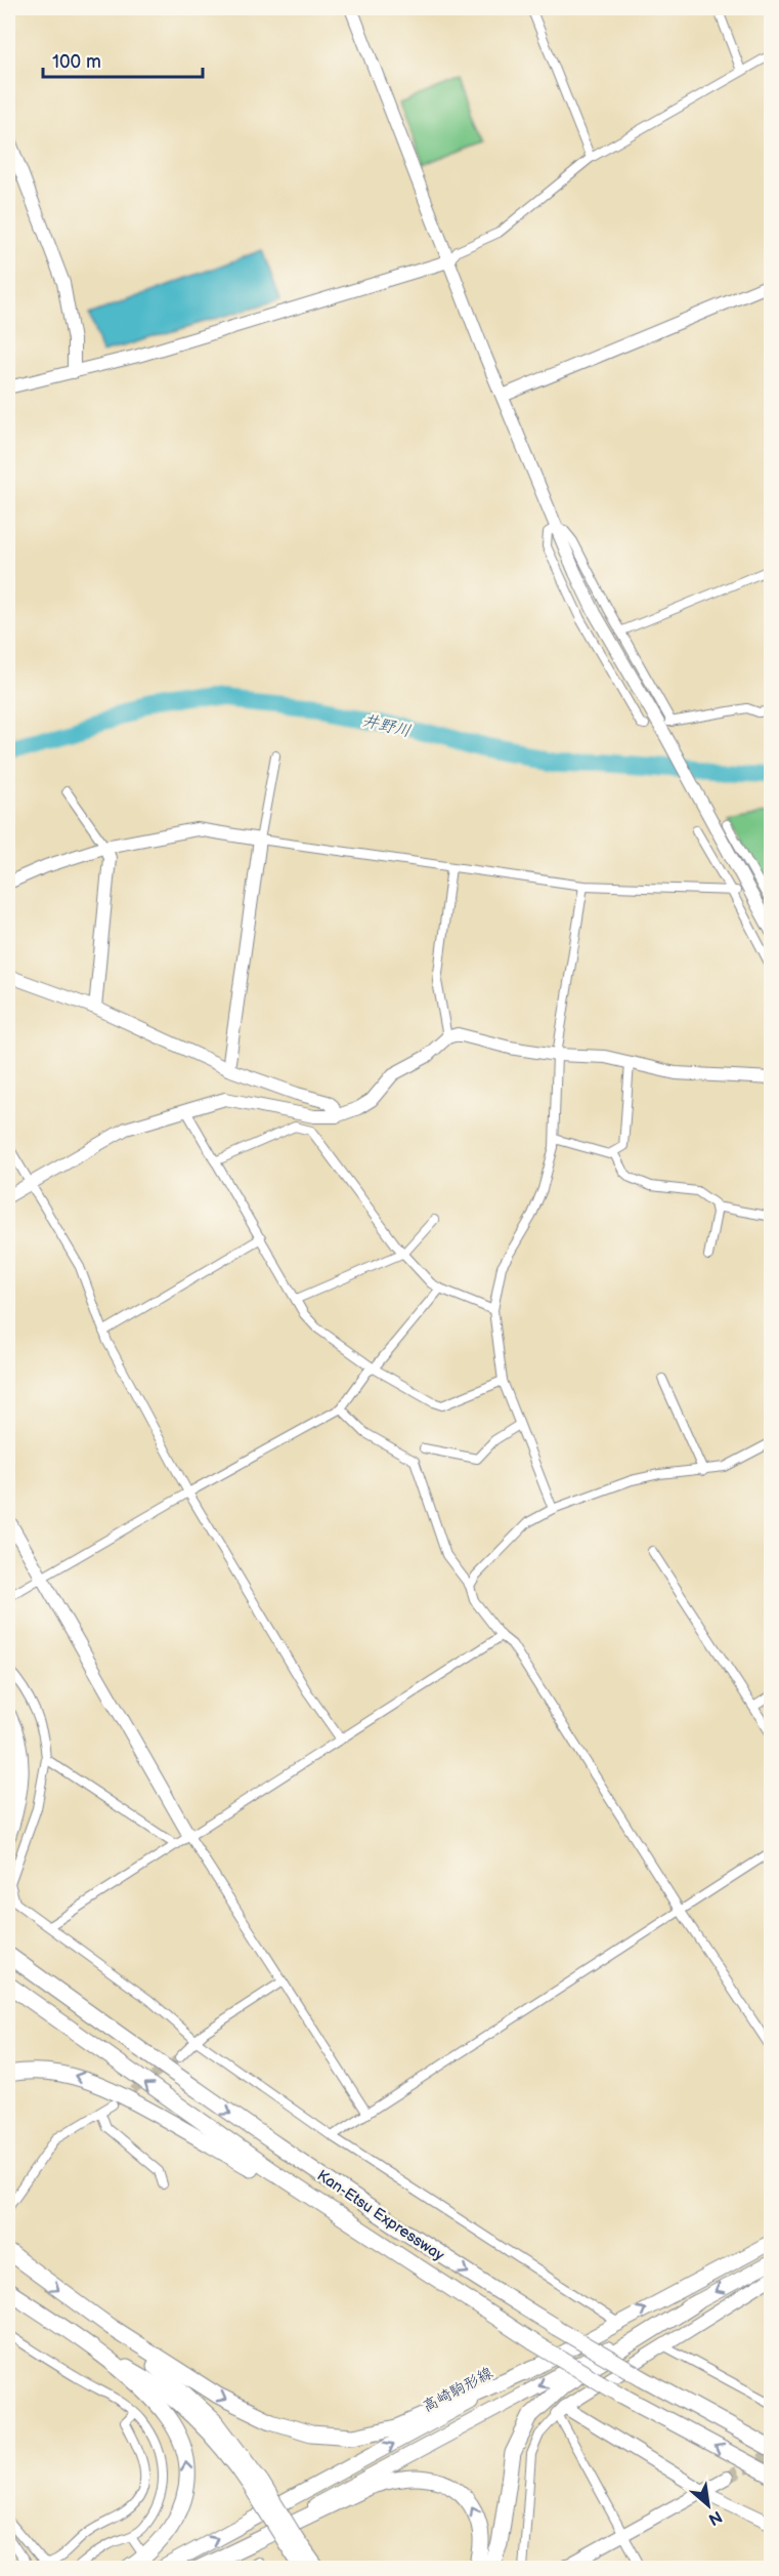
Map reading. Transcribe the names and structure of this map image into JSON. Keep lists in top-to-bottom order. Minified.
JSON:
{"streets":{"highway":["Kan-Etsu Expressway"],"main road":["高崎駒形線"]},"water":["井野川"],"scale_bar":"100 m","north":"bottom right"}
